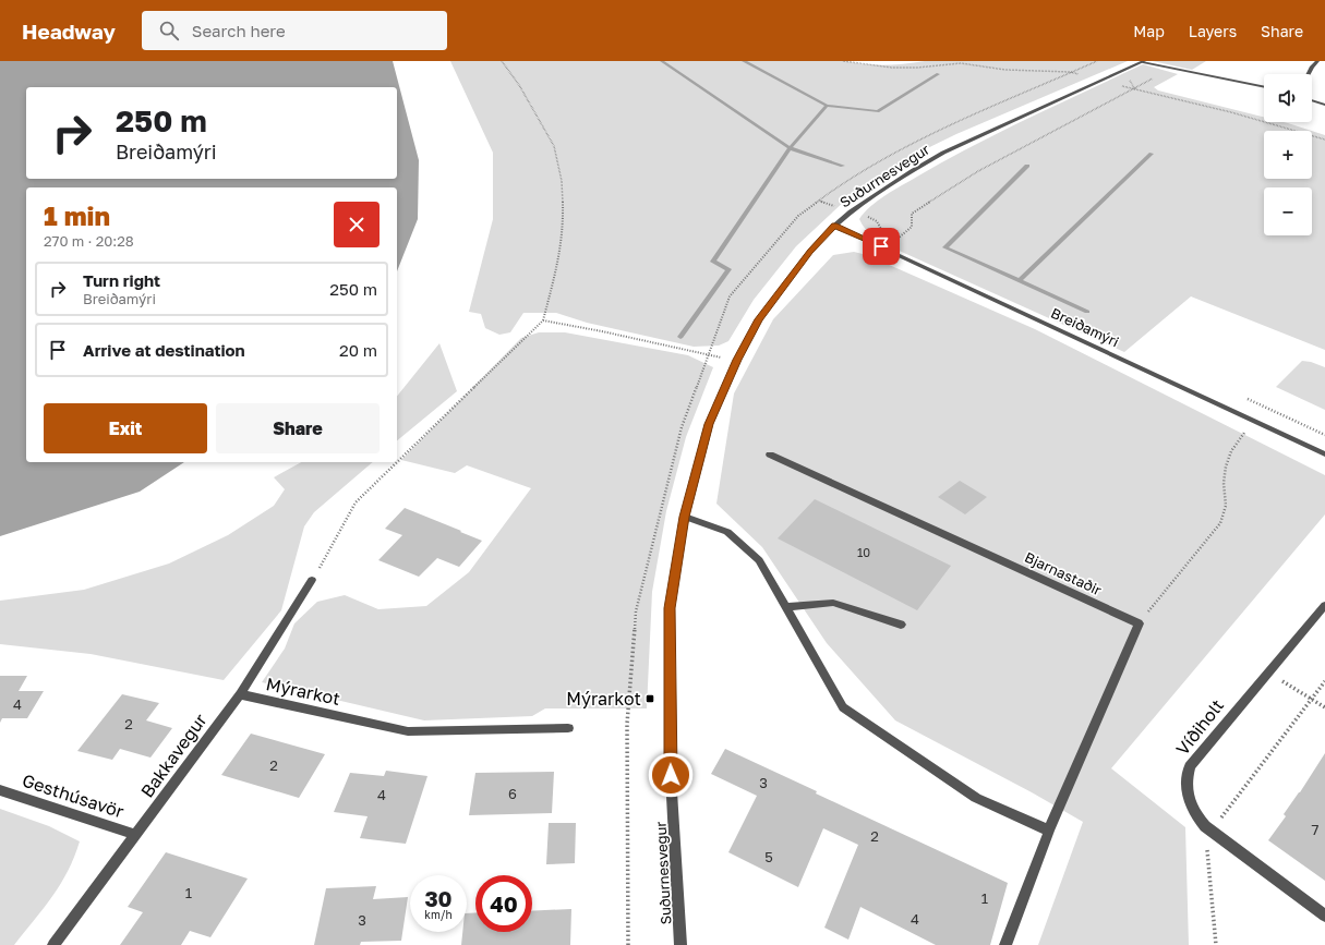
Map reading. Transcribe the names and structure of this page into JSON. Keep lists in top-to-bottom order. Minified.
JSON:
{"streets":{"street":["Suðurnesvegur","Breiðamýri","Bjarnastaðir","Mýrarkot","Víðiholt","Bakkavegur","Gesthúsavör"]},"crossings":[["Suðurnesvegur","Breiðamýri"],["Mýrarkot","Bakkavegur"],["Bakkavegur","Gesthúsavör"]],"places":{"transit":["Mýrarkot"]},"house_numbers":["10","4","2","2","3","6","4","7","2","5","1","1","4","3"],"page":{"header":"Headway","search":"Search here","nav":["Map","Layers","Share"],"map_buttons":["+","−"],"turn":["250 m","Breiðamýri"],"heading":["1 min","270 m · 20:28"],"list":[{"name":"Turn right","note":"Breiðamýri","value":"250 m"},{"name":"Arrive at destination","value":"20 m"}],"buttons":["Exit","Share"],"speed":"30 km/h","limit":"40"}}
